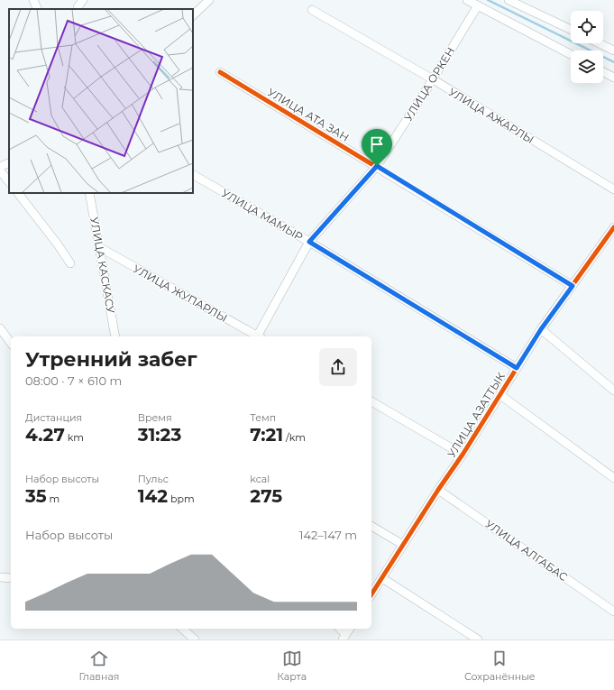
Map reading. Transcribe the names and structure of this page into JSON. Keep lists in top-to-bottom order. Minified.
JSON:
{"streets":{"street":["УЛИЦА ОРКЕН","УЛИЦА АТА ЗАН","УЛИЦА АЖАРЛЫ","УЛИЦА МАМЫР","УЛИЦА КАСКАСУ","УЛИЦА ЖУПАРЛЫ","УЛИЦА АЗАТТЫК","УЛИЦА АЛГАБАС"]},"crossings":[["УЛИЦА ОРКЕН","УЛИЦА АТА ЗАН"],["УЛИЦА ОРКЕН","УЛИЦА АЖАРЛЫ"],["УЛИЦА ОРКЕН","УЛИЦА МАМЫР"],["УЛИЦА АТА ЗАН","УЛИЦА АЗАТТЫК"],["УЛИЦА МАМЫР","УЛИЦА АЗАТТЫК"],["УЛИЦА КАСКАСУ","УЛИЦА ЖУПАРЛЫ"],["УЛИЦА АЗАТТЫК","УЛИЦА АЛГАБАС"]],"page":{"heading":["Утренний забег","08:00 · 7 × 610 m"],"stats":[["Дистанция","4.27 km"],["Время","31:23"],["Темп","7:21 /km"],["Набор высоты","35 m"],["Пульс","142 bpm"],["kcal","275"]],"chart":["Набор высоты","142–147 m"],"tabs":["Главная","Карта","Сохранённые"]}}
